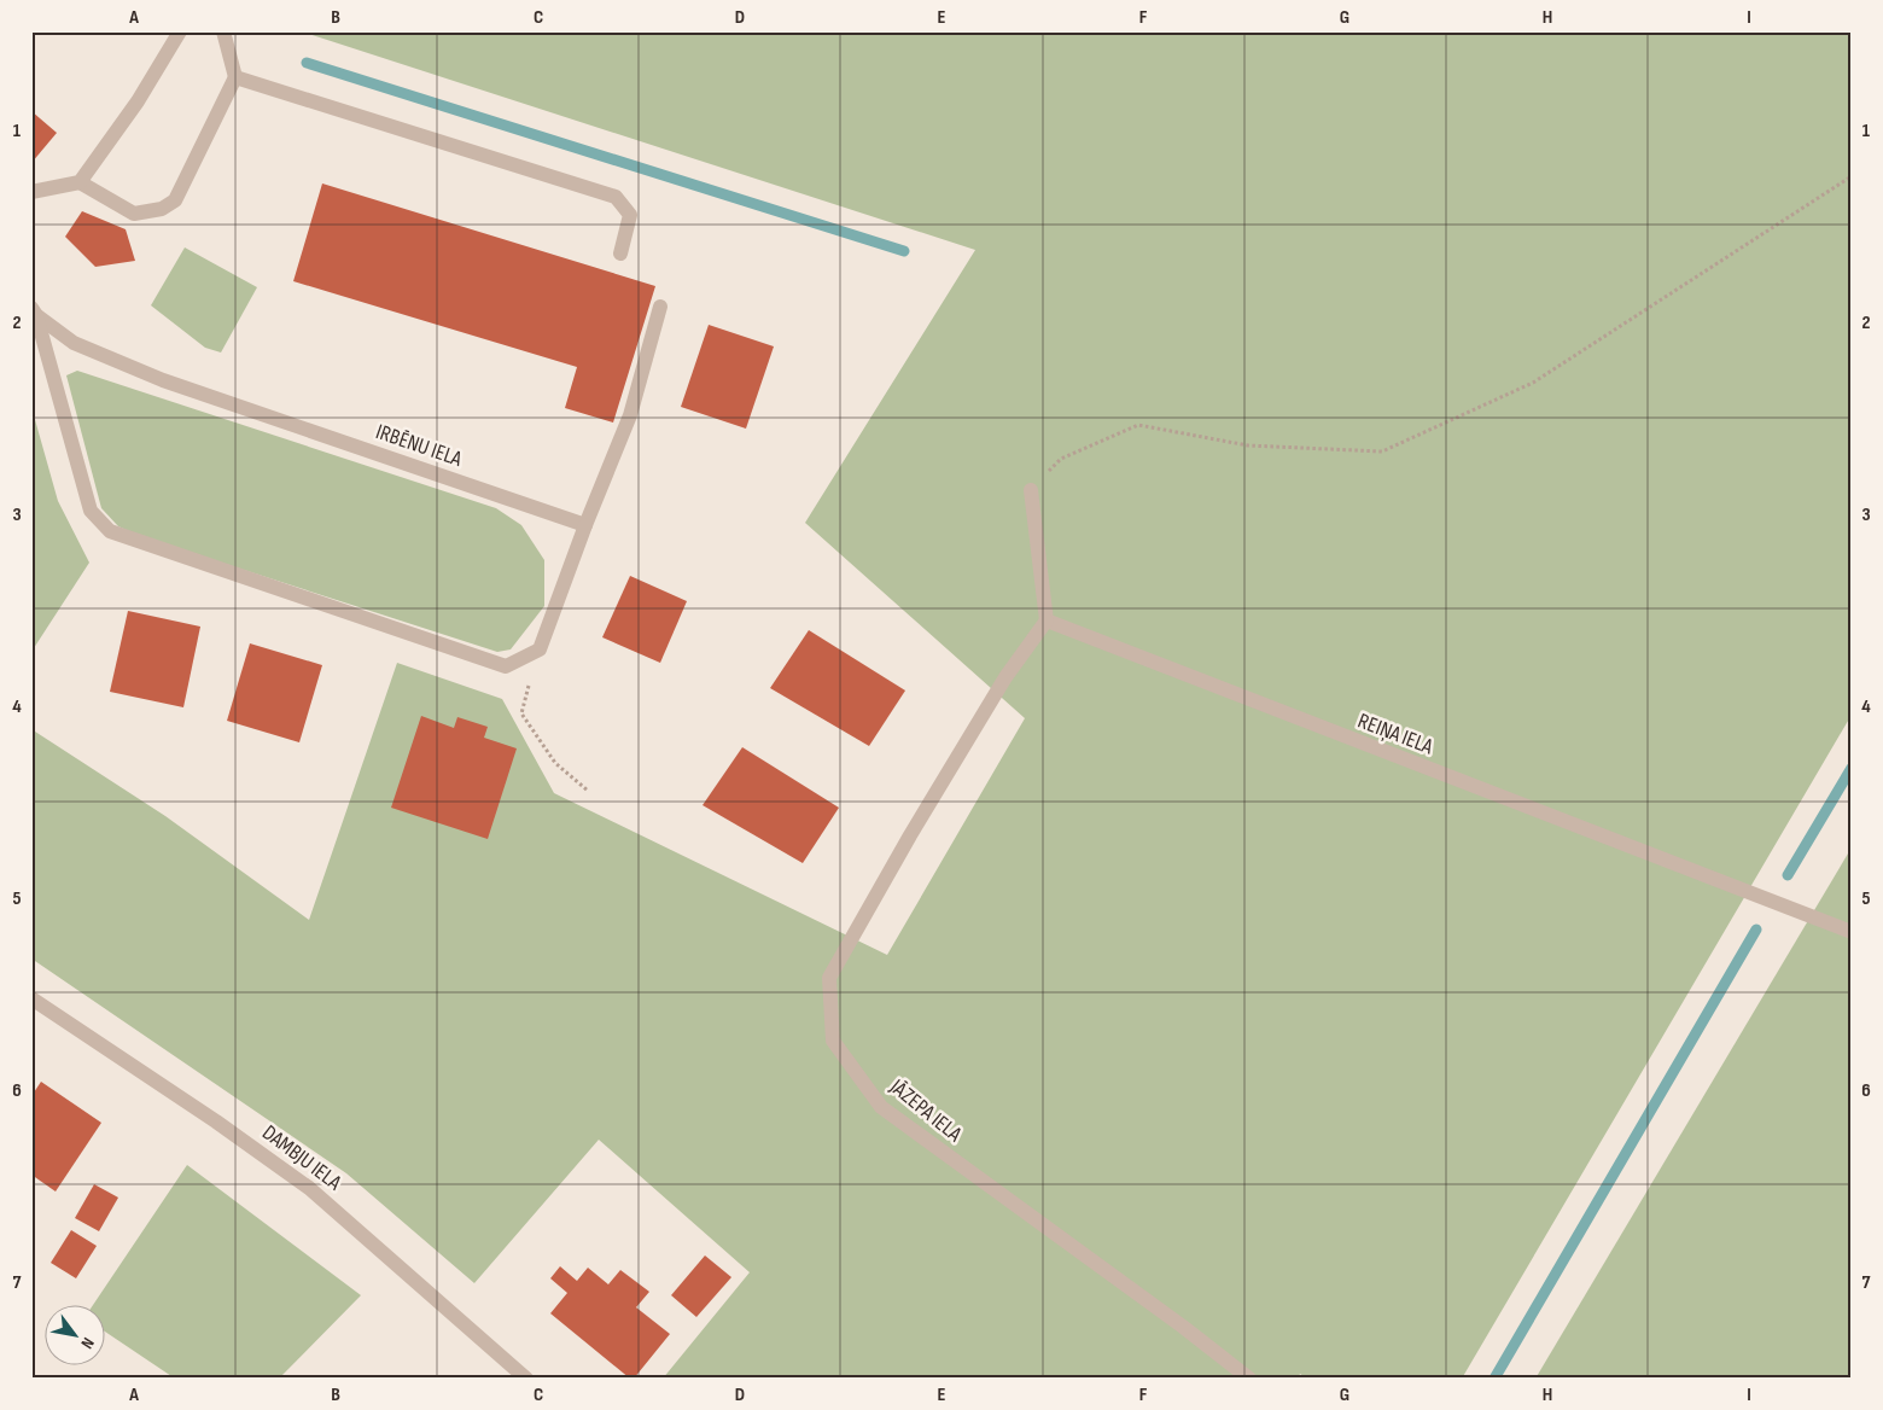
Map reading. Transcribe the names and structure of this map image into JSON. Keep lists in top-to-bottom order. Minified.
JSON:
{"streets":{"street":["IRBĒNU IELA","REIŅA IELA","JĀZEPA IELA","DAMBJU IELA"]},"crossings":[["REIŅA IELA","JĀZEPA IELA"]],"north":"bottom right","grid":{"columns":["A","B","C","D","E","F","G","H","I"],"rows":["1","2","3","4","5","6","7"]}}
